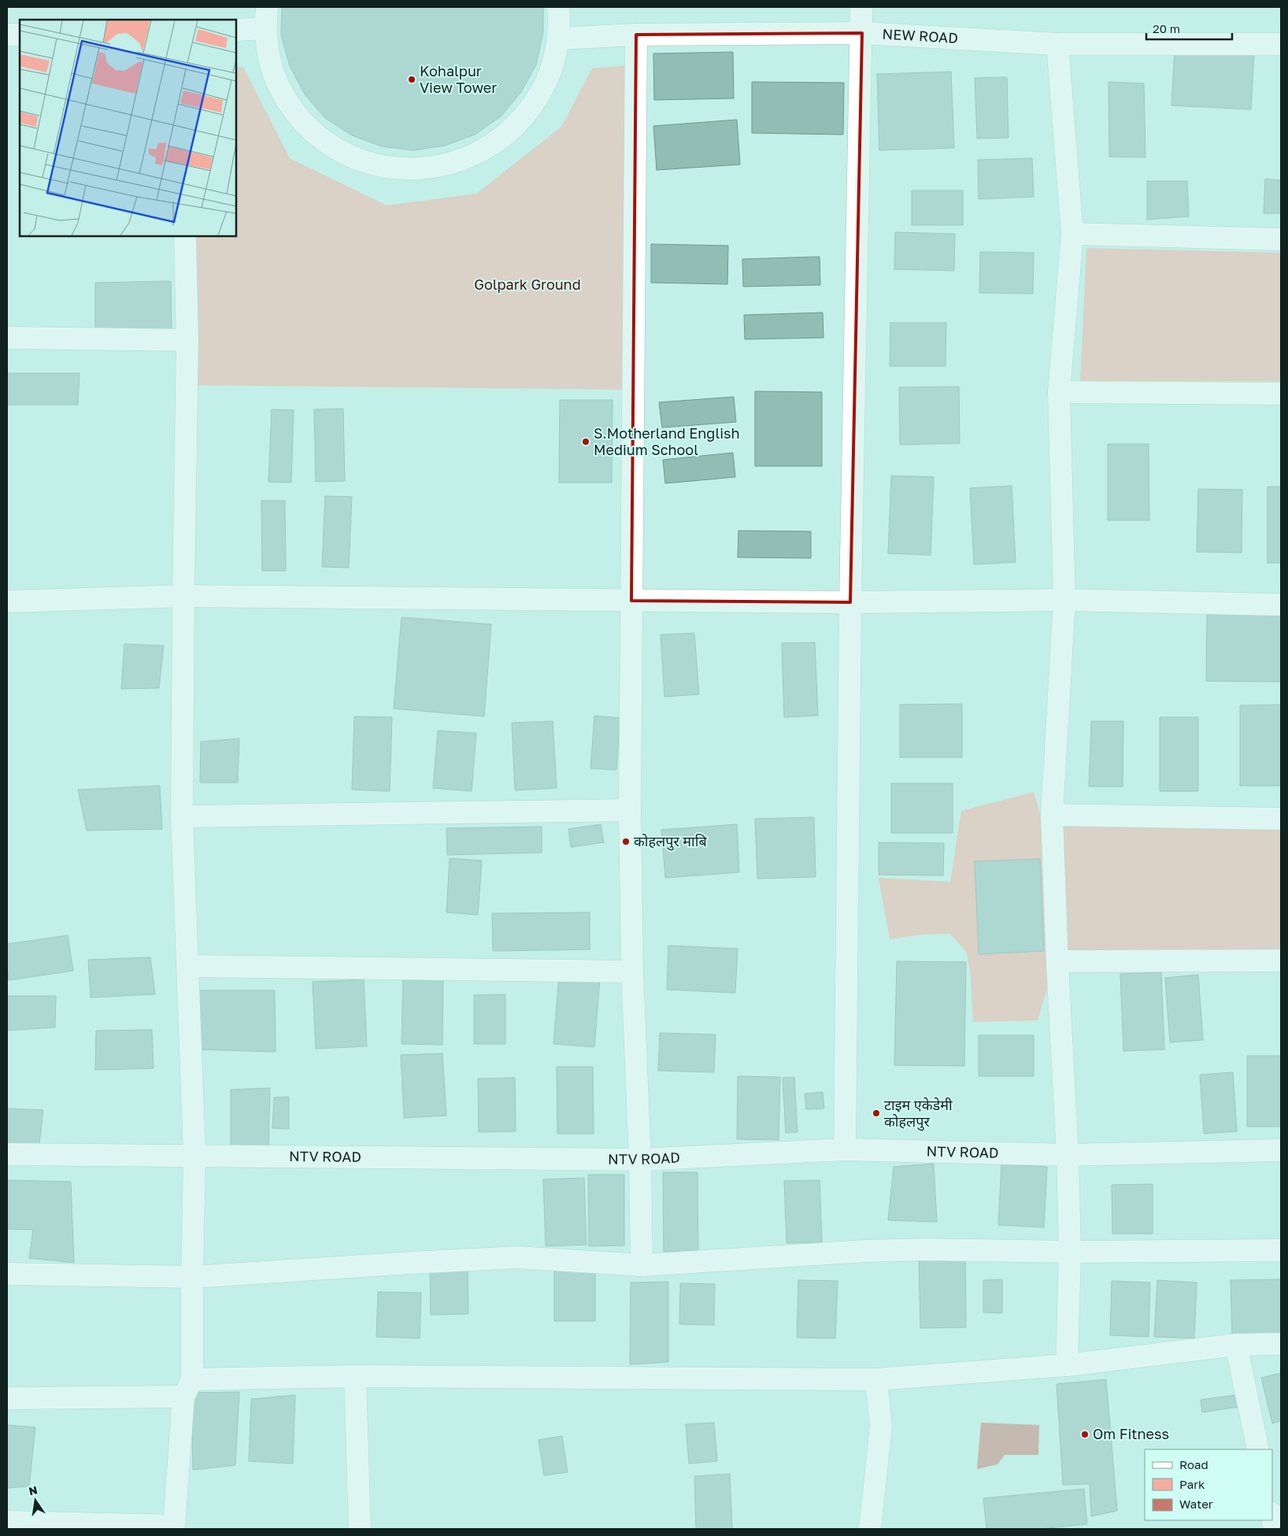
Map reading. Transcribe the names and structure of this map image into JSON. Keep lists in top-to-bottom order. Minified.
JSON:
{"streets":{"street":["NEW ROAD","NTV ROAD"]},"parks":["Golpark Ground"],"places":["Kohalpur View Tower","S.Motherland English Medium School","कोहलपुर माबि","टाइम एकेडेमी कोहलपुर","Om Fitness"],"legend":["Road","Park","Water"],"scale_bar":"20 m","north":"top"}
